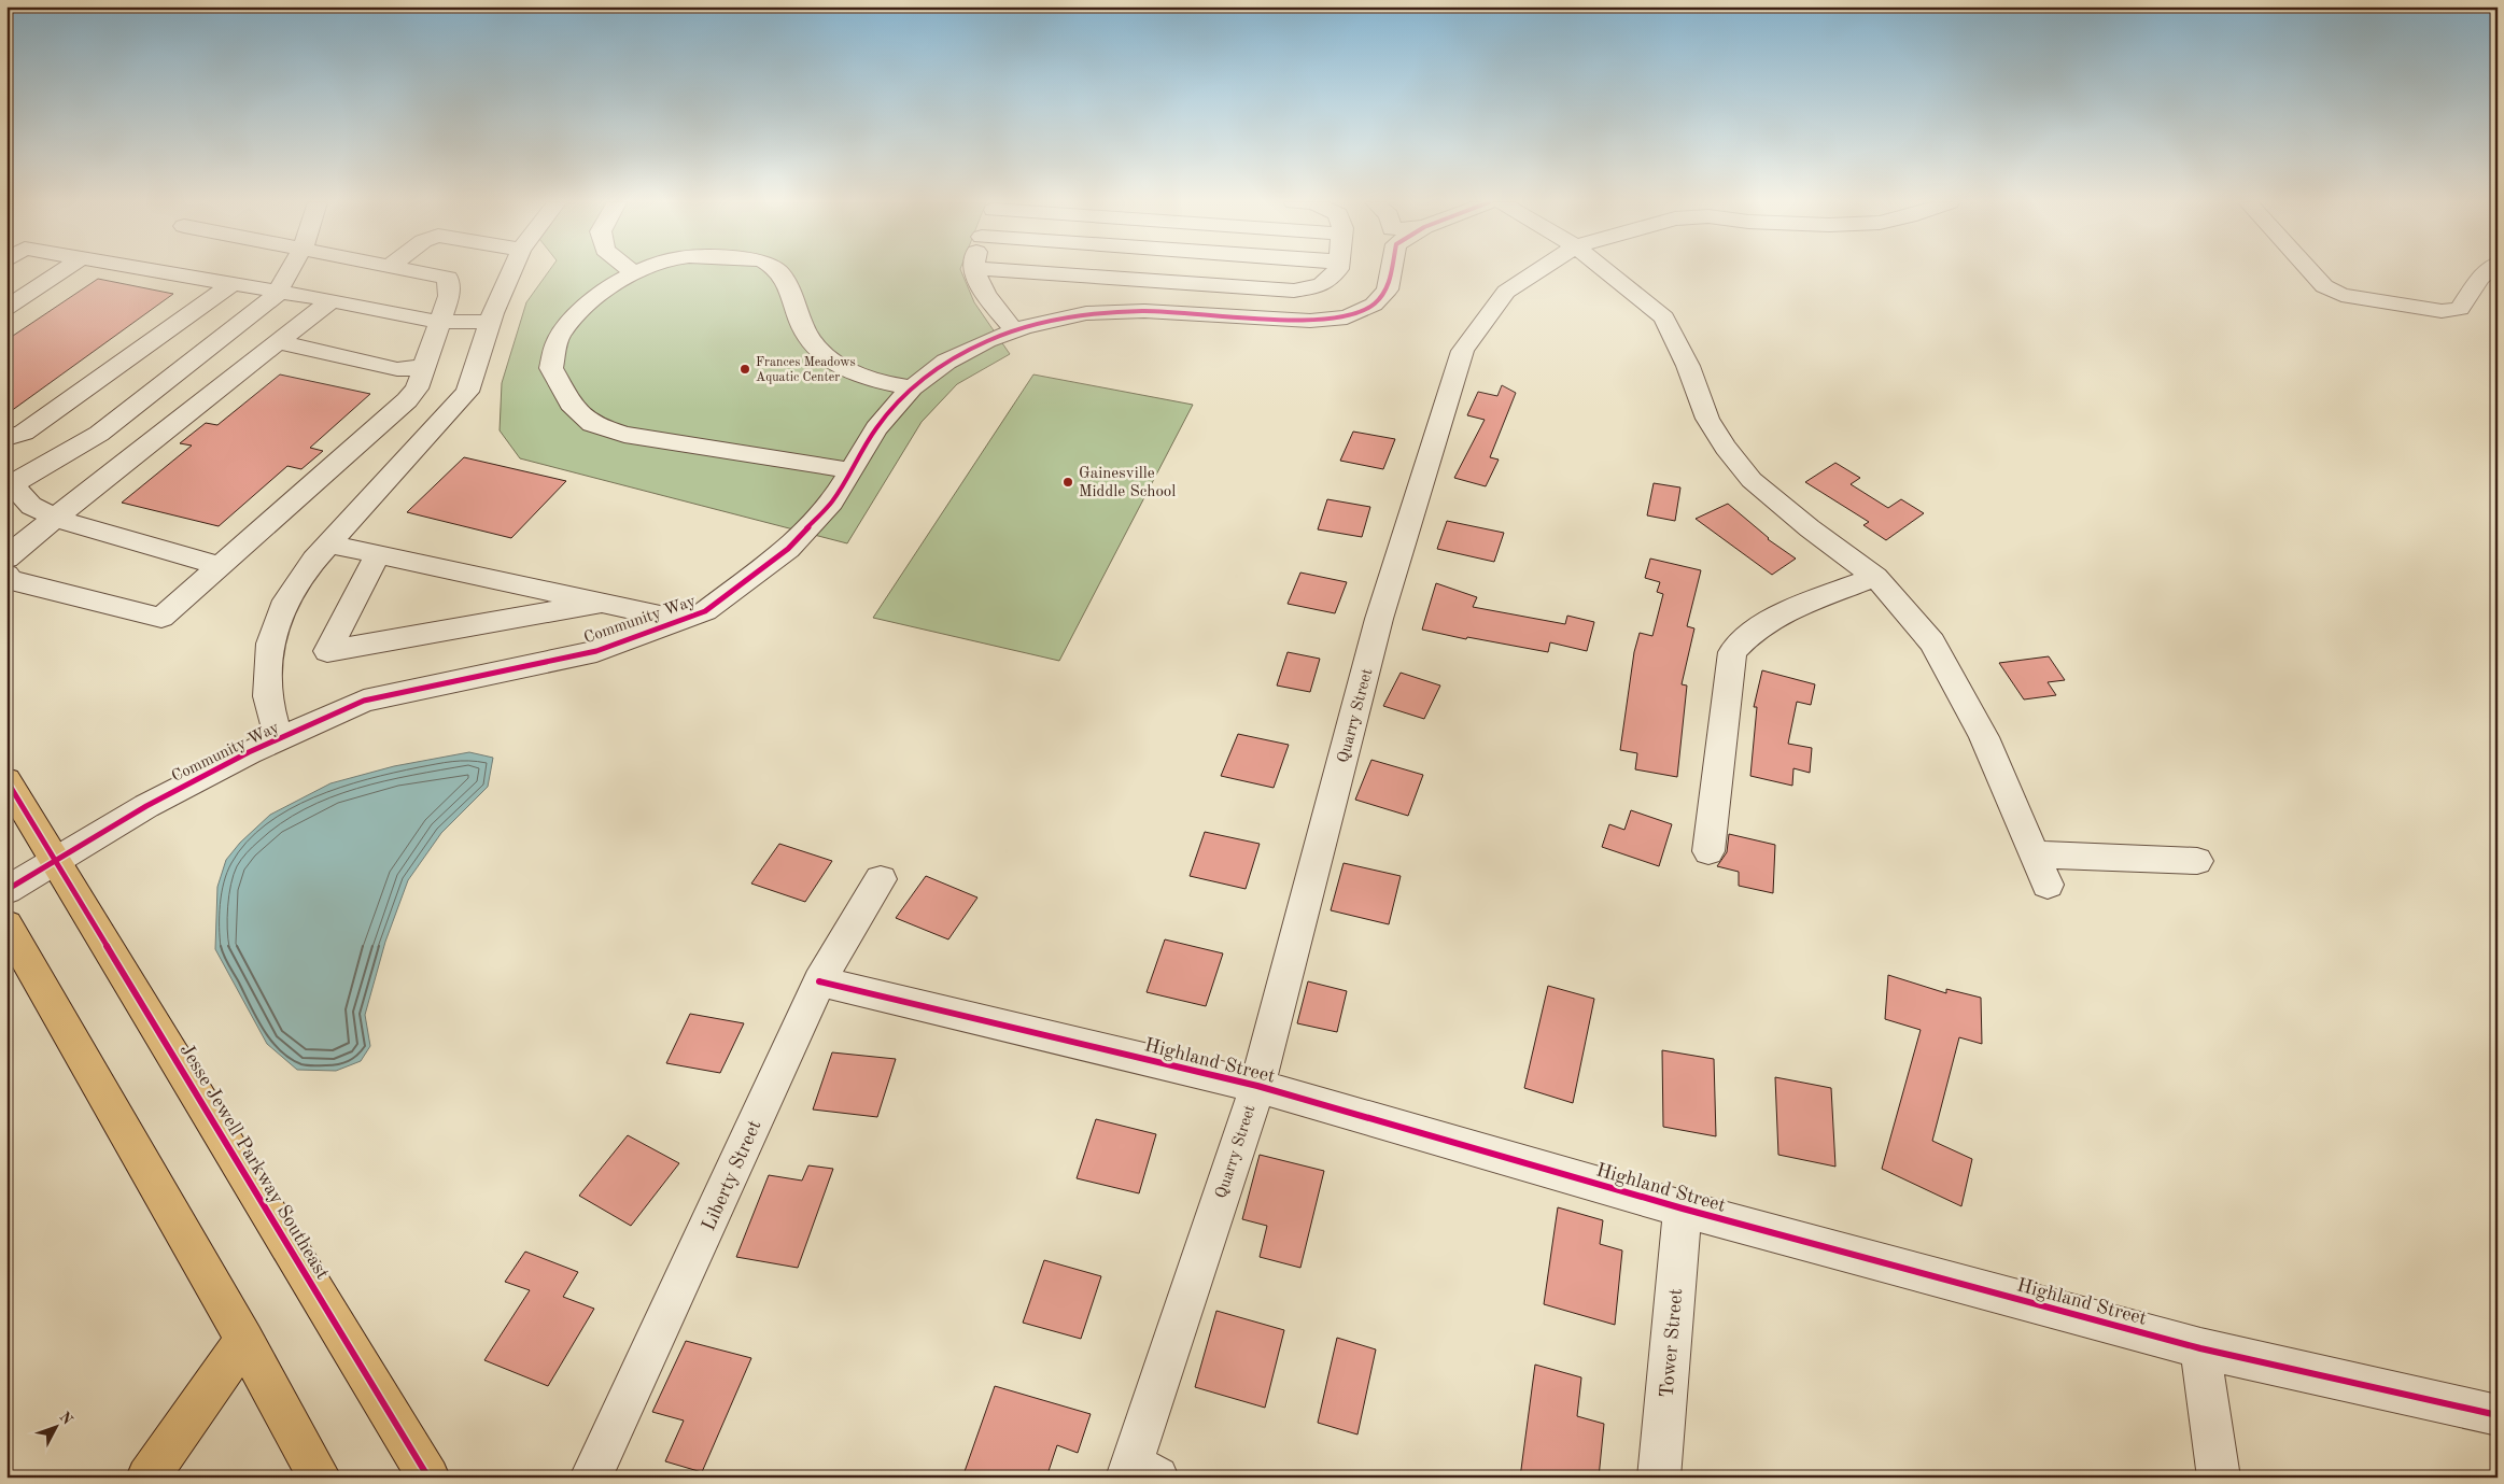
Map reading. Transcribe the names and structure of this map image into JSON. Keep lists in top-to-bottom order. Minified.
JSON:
{"streets":{"main road":["Jesse Jewell Parkway Southeast"],"street":["Community Way","Quarry Street","Highland Street","Liberty Street","Tower Street"]},"crossings":[["Community Way","Jesse Jewell Parkway Southeast"],["Quarry Street","Highland Street"],["Highland Street","Liberty Street"],["Highland Street","Tower Street"]],"places":["Frances Meadows Aquatic Center","Gainesville Middle School"],"north":"top right"}
